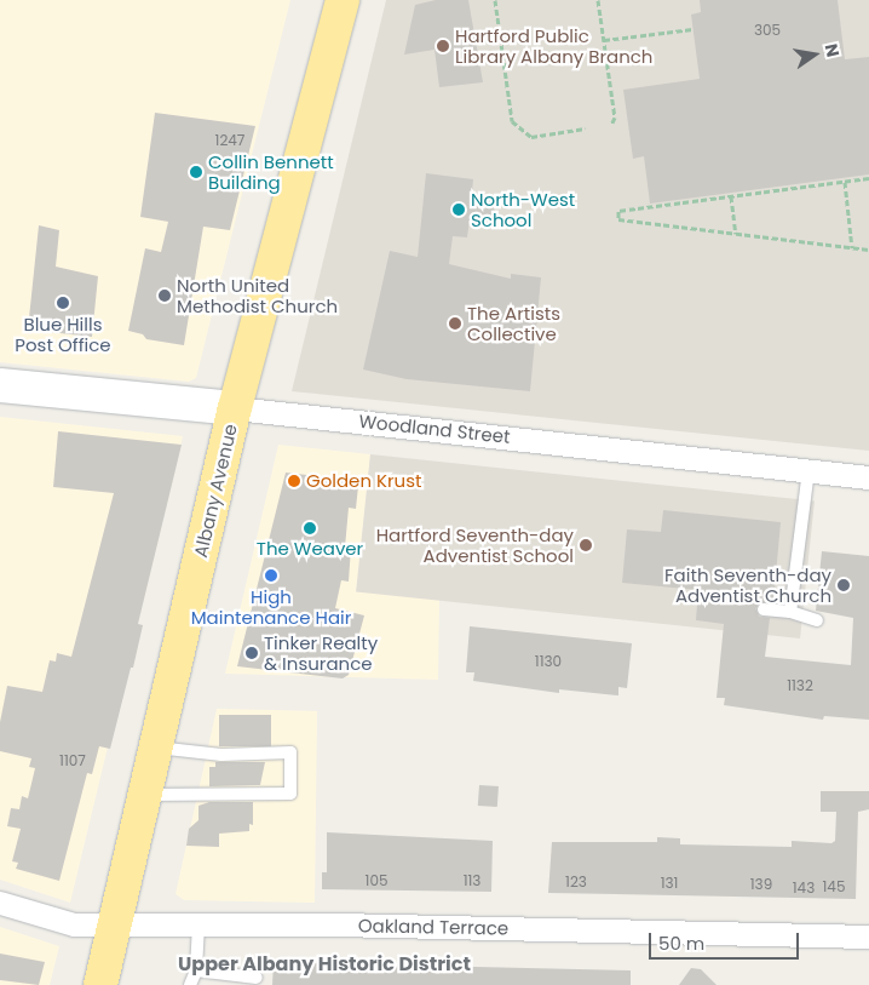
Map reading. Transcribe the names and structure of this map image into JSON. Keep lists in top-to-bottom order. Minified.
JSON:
{"streets":{"highway":["Albany Avenue"],"main road":["Woodland Street"],"street":["Oakland Terrace"]},"crossings":[["Woodland Street","Albany Avenue"],["Albany Avenue","Oakland Terrace"]],"districts":["Upper Albany Historic District"],"places":["Hartford Public Library Albany Branch","Collin Bennett Building","North-West School","North United Methodist Church","Blue Hills Post Office","The Artists Collective","Golden Krust","The Weaver","Hartford Seventh-day Adventist School","High Maintenance Hair","Faith Seventh-day Adventist Church","Tinker Realty & Insurance"],"house_numbers":["305","1247","1130","1132","1107","105","113","123","131","139","145","143"],"scale_bar":"50 m","north":"right"}
